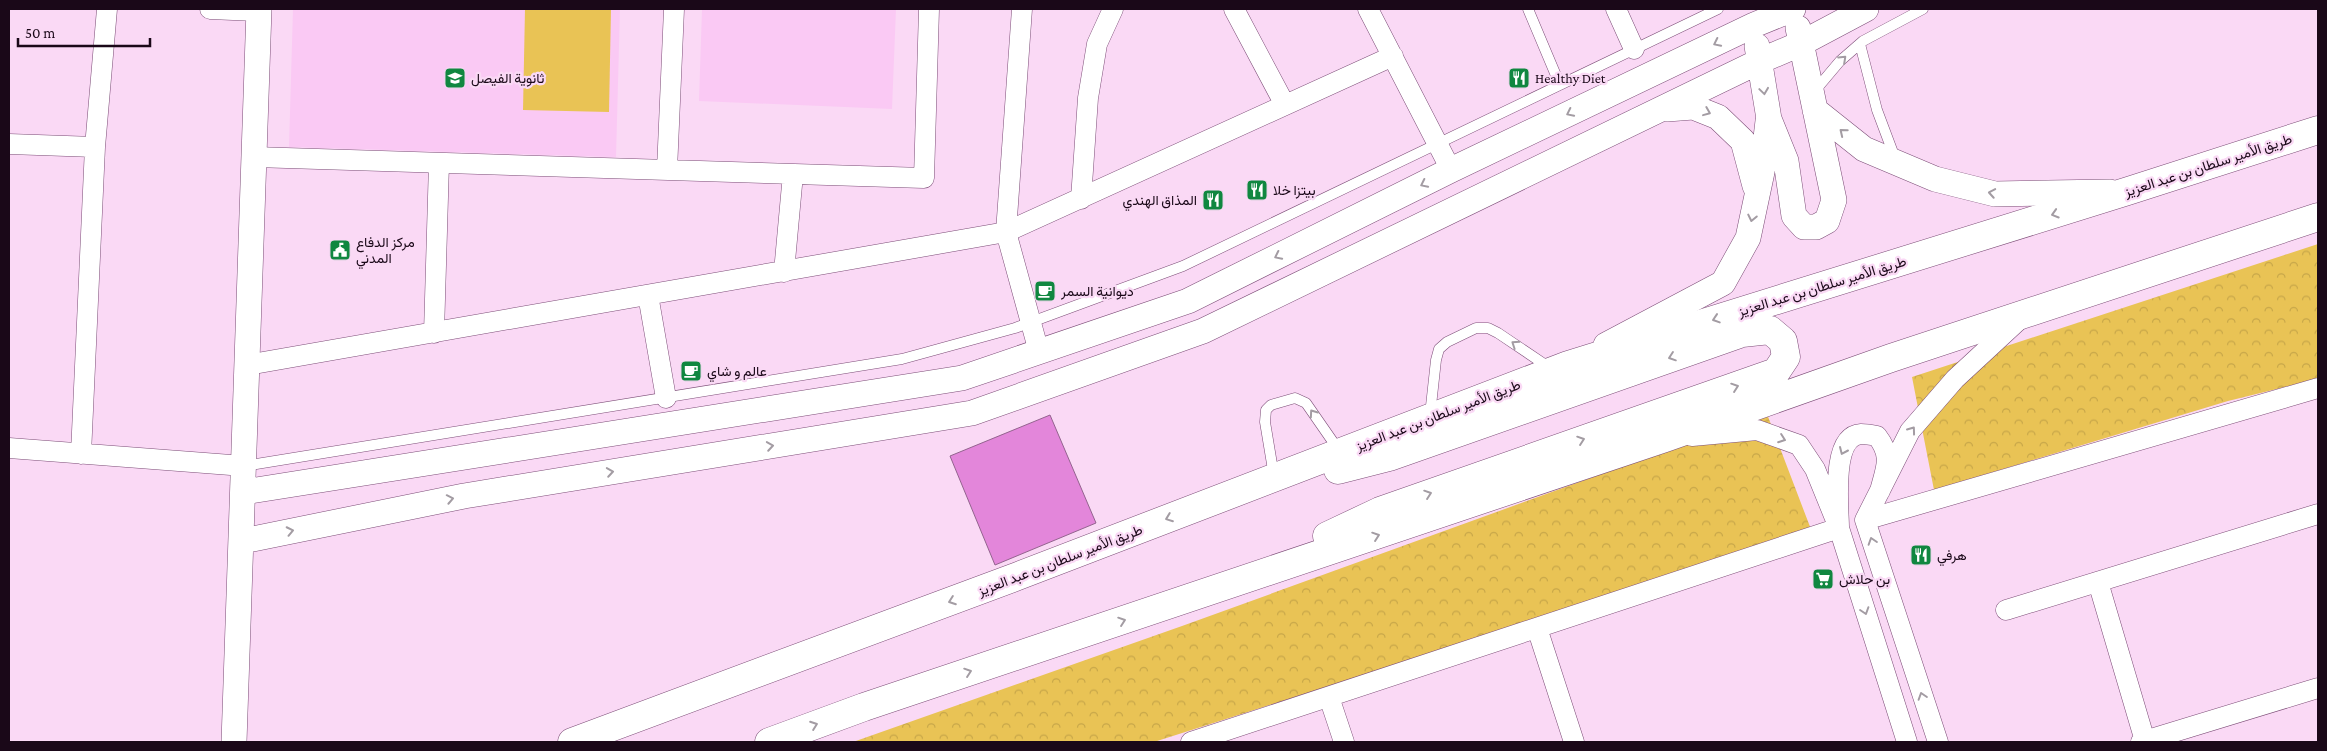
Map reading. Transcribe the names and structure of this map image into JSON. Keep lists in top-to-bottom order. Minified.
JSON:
{"streets":{"highway":["طريق الأمير سلطان بن عبد العزيز"]},"places":{"school or university":["ثانوية الفيصل"],"restaurant":["Healthy Diet","بيتزا خلا","المذاق الهندي","هرفي"],"public building":["مركز الدفاع المدني"],"cafe":["ديوانية السمر","عالم و شاي"],"supermarket":["بن حلاش"]},"scale_bar":"50 m"}
